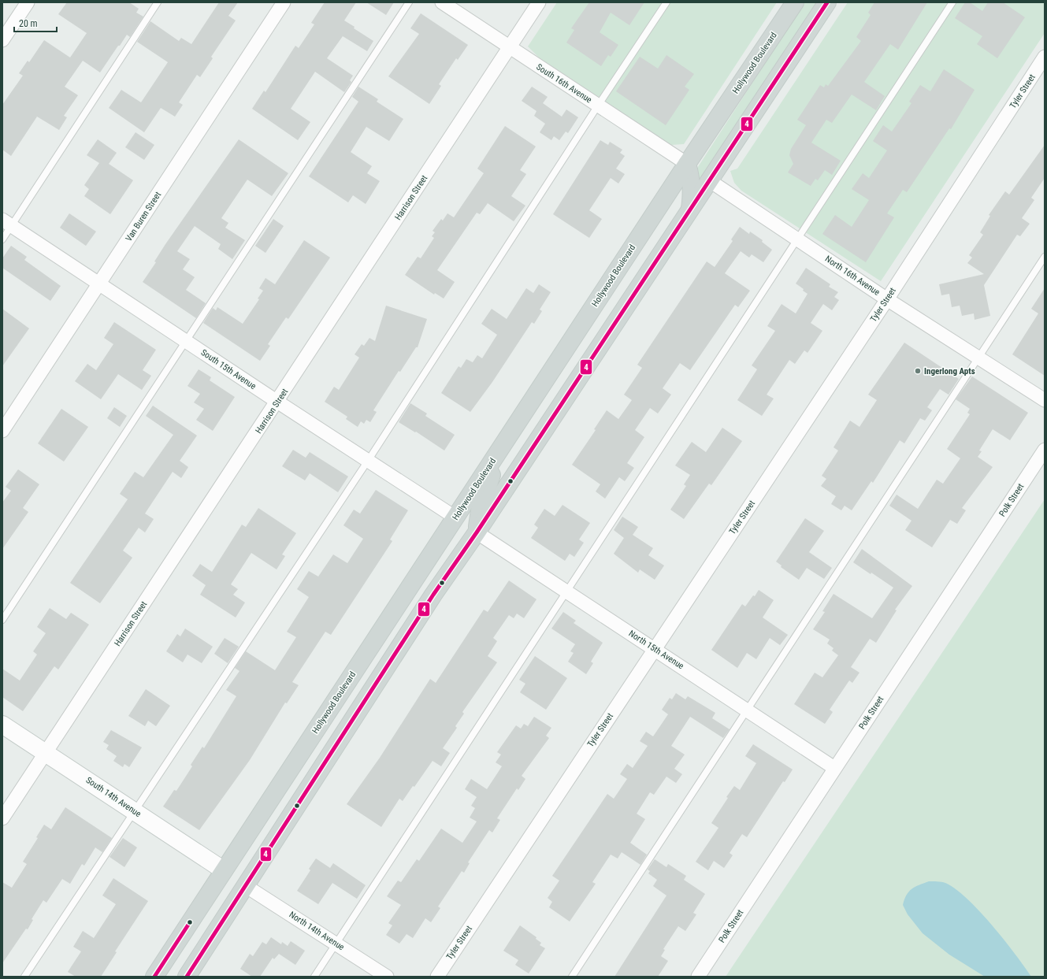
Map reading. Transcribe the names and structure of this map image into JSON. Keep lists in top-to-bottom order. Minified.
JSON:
{"streets":{"main road":["Hollywood Boulevard"],"street":["South 16th Avenue","Tyler Street","Harrison Street","Van Buren Street","North 16th Avenue","South 15th Avenue","Polk Street","North 15th Avenue","South 14th Avenue","North 14th Avenue"]},"crossings":[["Hollywood Boulevard","South 16th Avenue"],["Hollywood Boulevard","South 15th Avenue"],["Hollywood Boulevard","South 14th Avenue"],["South 16th Avenue","Harrison Street"],["Tyler Street","North 16th Avenue"],["Tyler Street","North 15th Avenue"],["Harrison Street","South 15th Avenue"],["Harrison Street","South 14th Avenue"],["Van Buren Street","South 15th Avenue"],["Polk Street","North 15th Avenue"]],"places":["Ingerlong Apts"],"lines":["transit line 4"],"scale_bar":"20 m"}
